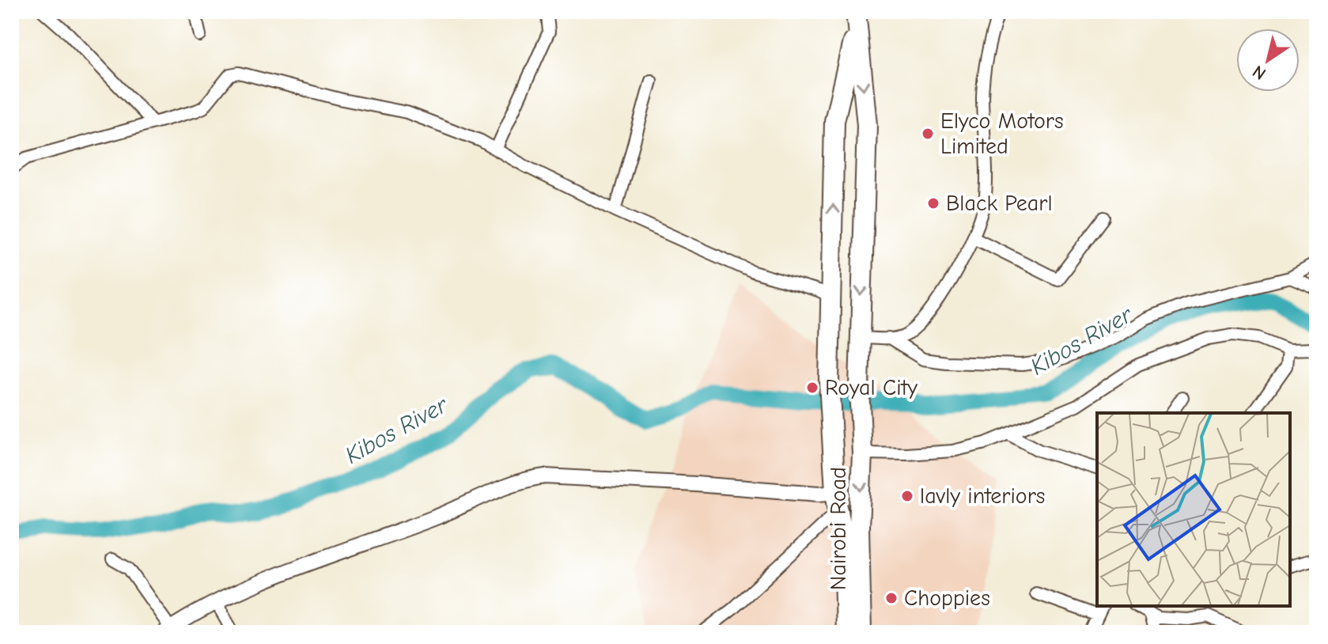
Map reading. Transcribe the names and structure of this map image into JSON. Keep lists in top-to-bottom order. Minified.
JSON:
{"streets":{"highway":["Nairobi Road"]},"water":["Kibos River"],"places":["Elyco Motors Limited","Black Pearl","Royal City","lavly interiors","Choppies"],"north":"bottom left"}
